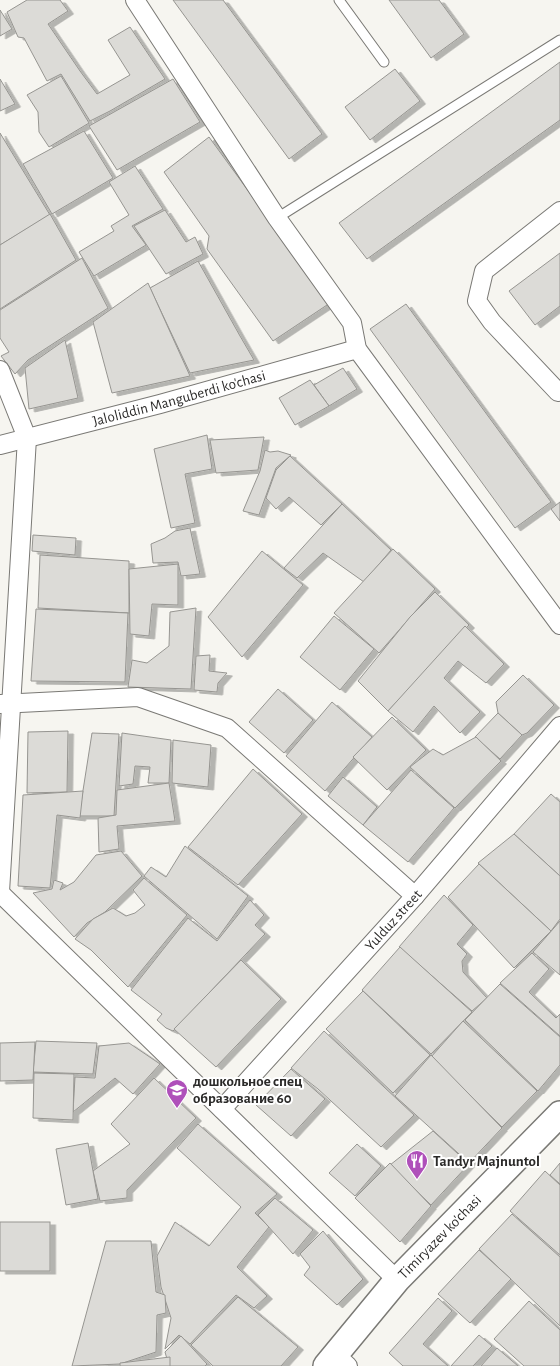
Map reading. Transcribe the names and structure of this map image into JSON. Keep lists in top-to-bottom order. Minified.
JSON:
{"streets":{"street":["Jaloliddin Manguberdi ko'chasi","Yulduz street","Timiryazev ko'chasi"]},"places":{"school or university":["дошкольное спец образование 60"],"restaurant":["Tandyr Majnuntol"]}}
